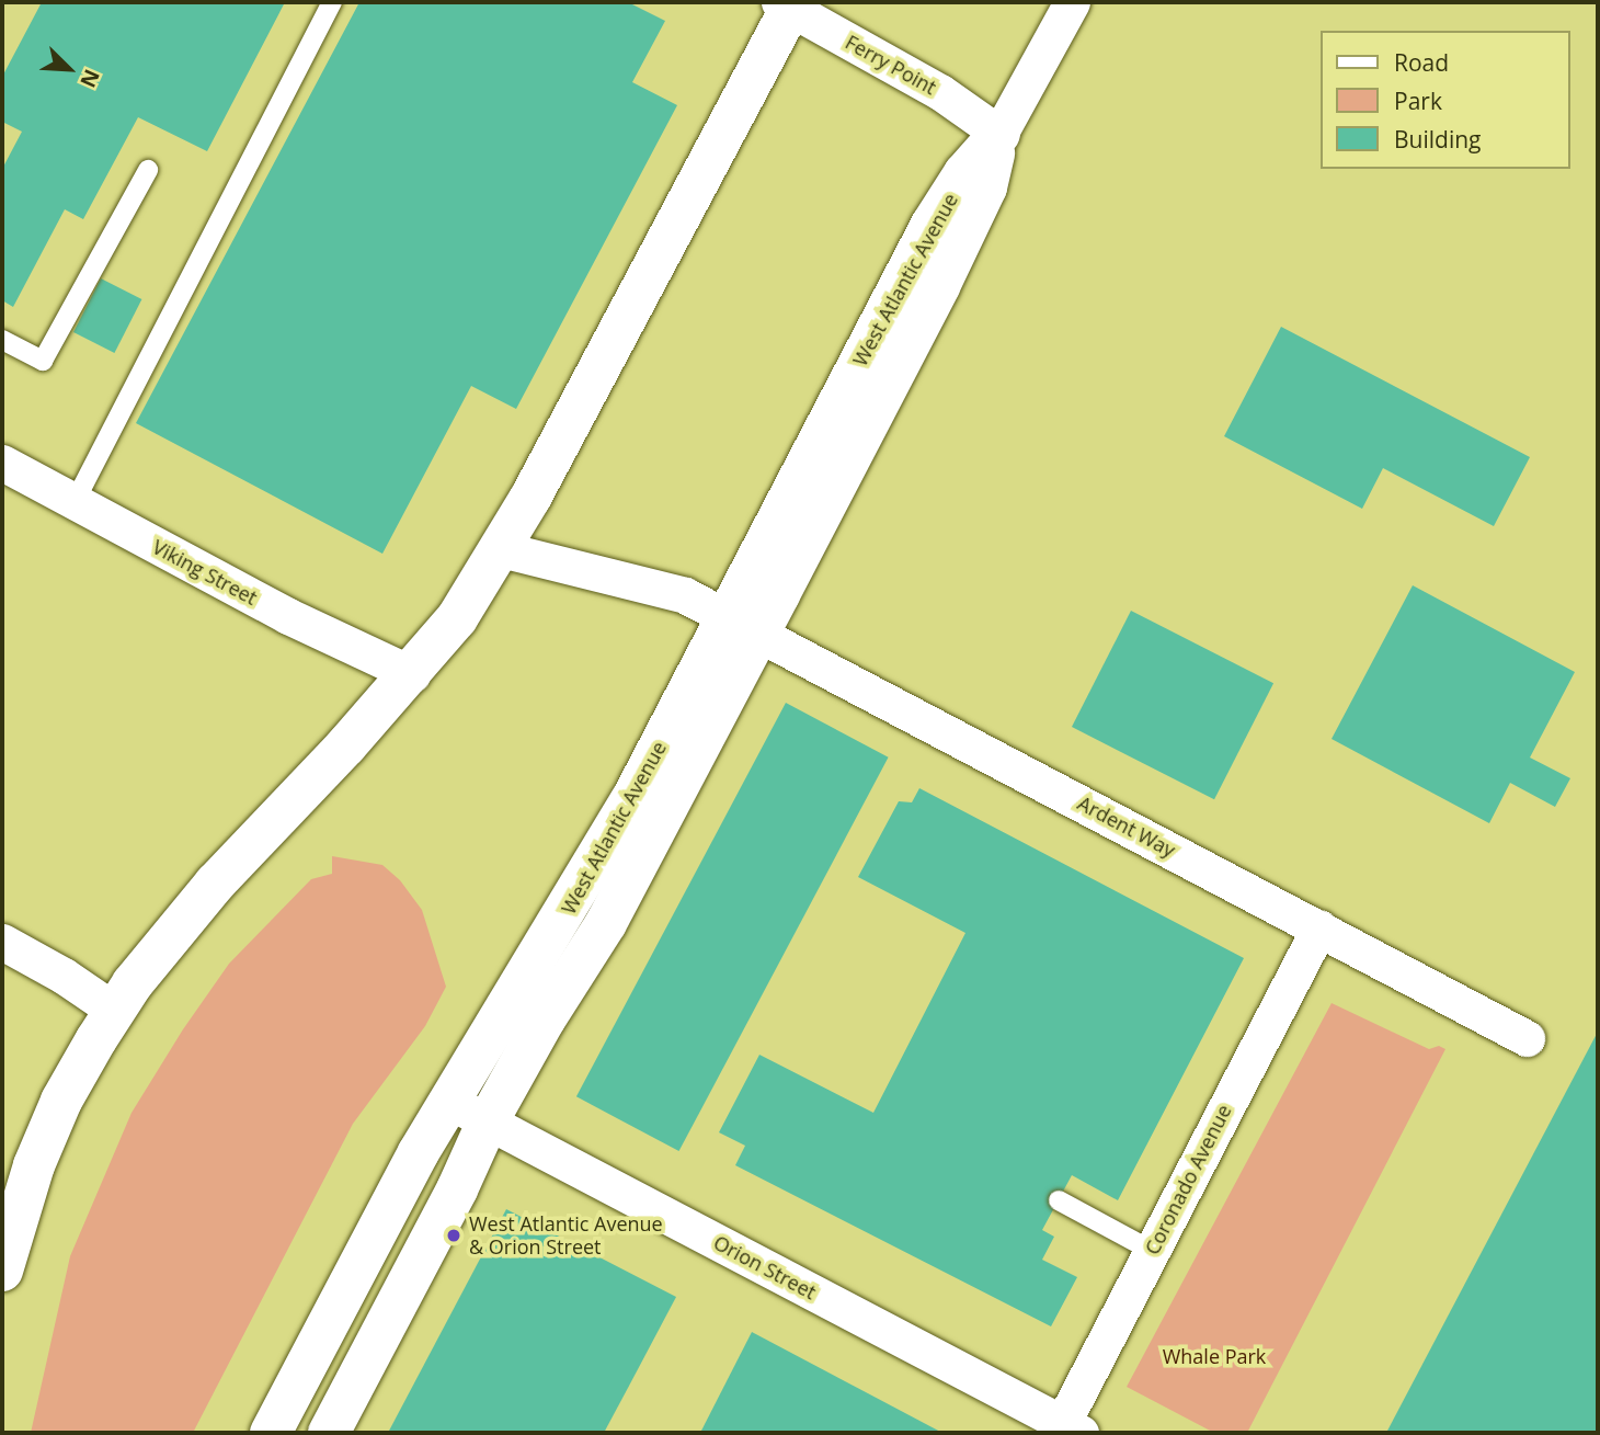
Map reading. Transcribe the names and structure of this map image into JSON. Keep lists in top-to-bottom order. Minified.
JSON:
{"streets":{"street":["Ferry Point","West Atlantic Avenue","Viking Street","Ardent Way","Coronado Avenue","Orion Street"]},"crossings":[["Ferry Point","West Atlantic Avenue"],["West Atlantic Avenue","Ardent Way"],["West Atlantic Avenue","Orion Street"],["Ardent Way","Coronado Avenue"],["Coronado Avenue","Orion Street"]],"parks":["Whale Park"],"places":["West Atlantic Avenue & Orion Street"],"legend":["Road","Park","Building"],"north":"bottom right"}
